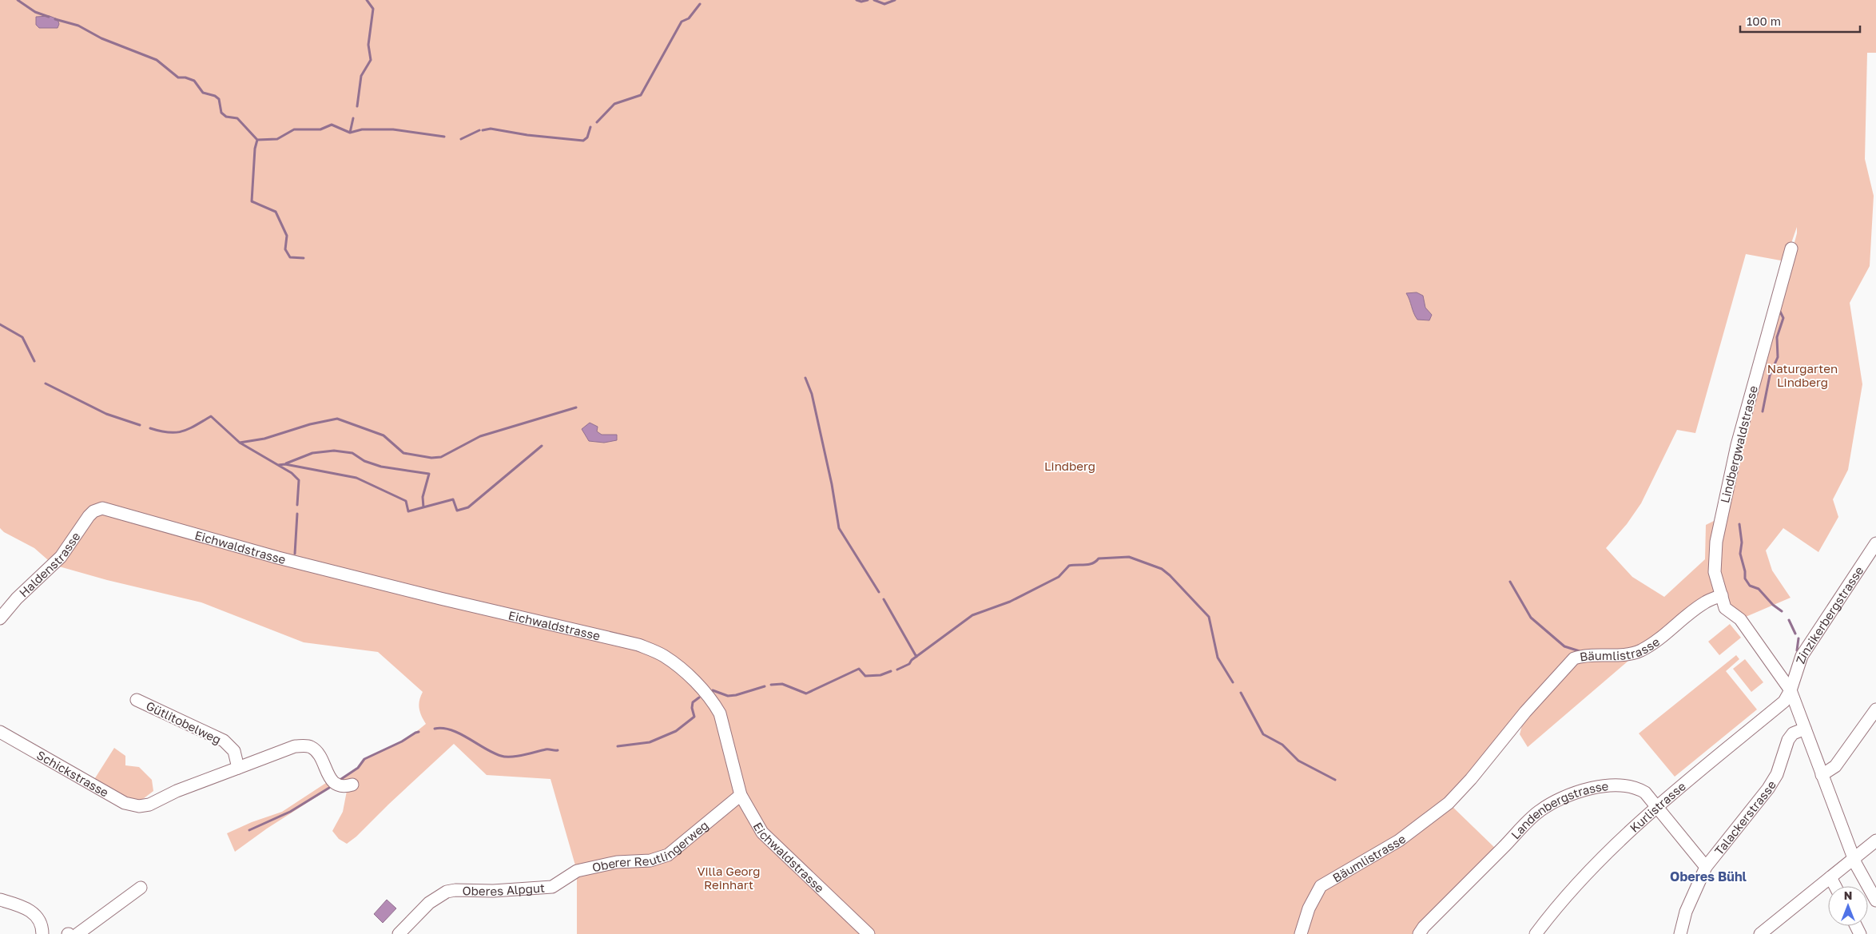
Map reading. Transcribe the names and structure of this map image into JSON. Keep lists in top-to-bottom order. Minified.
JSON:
{"streets":{"street":["Lindbergwaldstrasse","Eichwaldstrasse","Haldenstrasse","Zinzikerbergstrasse","Bäumlistrasse","Gütlitobelweg","Schickstrasse","Kurlistrasse","Landenbergstrasse","Talackerstrasse","Oberer Reutlingerweg","Oberes Alpgut"]},"crossings":[["Lindbergwaldstrasse","Bäumlistrasse"],["Eichwaldstrasse","Haldenstrasse"],["Eichwaldstrasse","Oberer Reutlingerweg"],["Zinzikerbergstrasse","Kurlistrasse"],["Gütlitobelweg","Schickstrasse"],["Kurlistrasse","Landenbergstrasse"],["Landenbergstrasse","Talackerstrasse"],["Oberer Reutlingerweg","Oberes Alpgut"]],"districts":["Oberes Bühl"],"parks":["Naturgarten Lindberg","Lindberg","Villa Georg Reinhart"],"scale_bar":"100 m","north":"top"}
